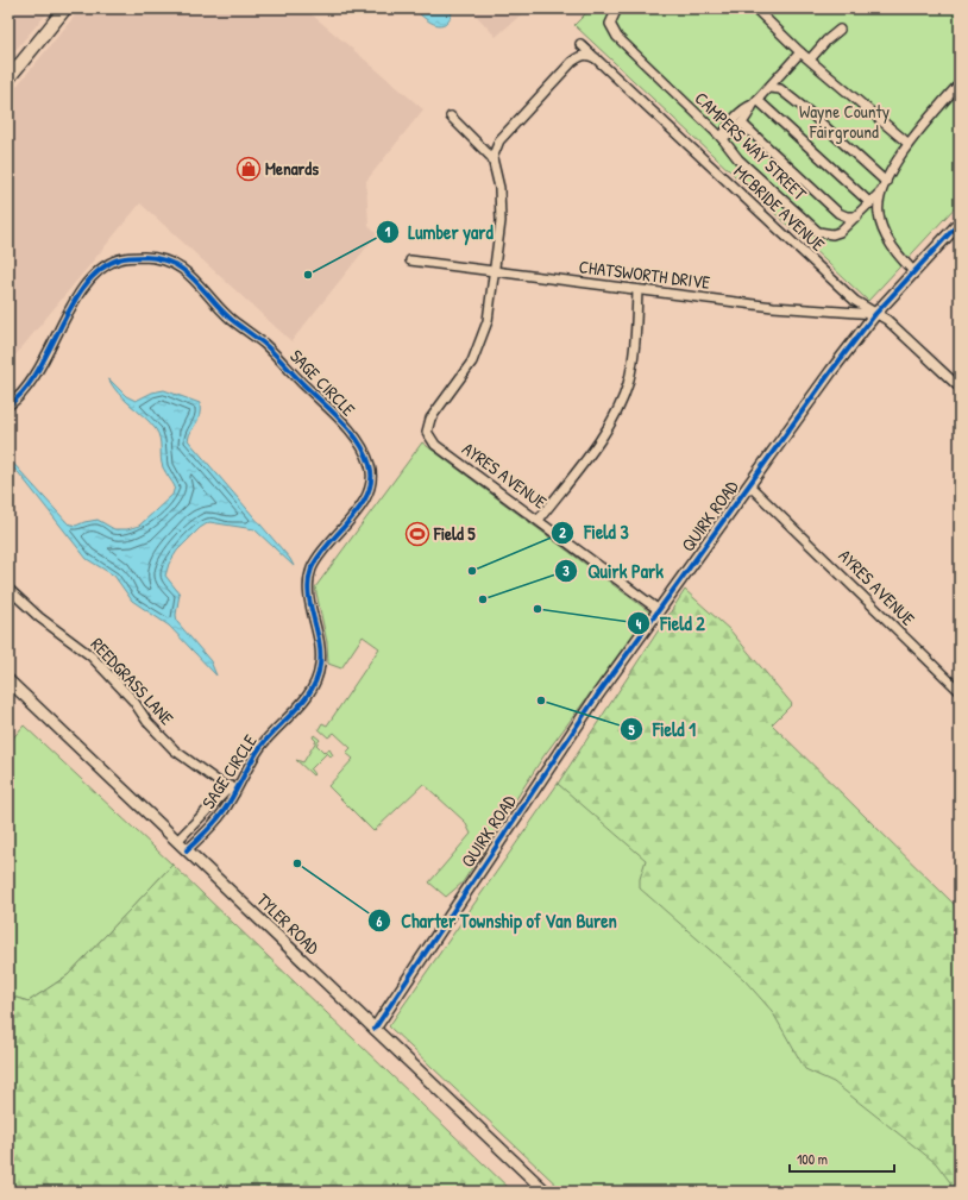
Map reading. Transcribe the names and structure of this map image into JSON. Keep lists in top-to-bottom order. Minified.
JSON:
{"streets":{"street":["CAMPERS WAY STREET","MCBRIDE AVENUE","CHATSWORTH DRIVE","SAGE CIRCLE","AYRES AVENUE","QUIRK ROAD","REEDGRASS LANE","TYLER ROAD"]},"crossings":[["MCBRIDE AVENUE","CHATSWORTH DRIVE"],["MCBRIDE AVENUE","QUIRK ROAD"],["CHATSWORTH DRIVE","AYRES AVENUE"],["CHATSWORTH DRIVE","QUIRK ROAD"],["SAGE CIRCLE","REEDGRASS LANE"],["SAGE CIRCLE","TYLER ROAD"],["AYRES AVENUE","QUIRK ROAD"],["QUIRK ROAD","TYLER ROAD"]],"parks":["Wayne County Fairground"],"places":{"shop":["Menards"],"other":["Lumber yard","Field 3","Quirk Park","Field 2","Field 1","Charter Township of Van Buren"],"sports":["Field 5"]},"scale_bar":"100 m"}
